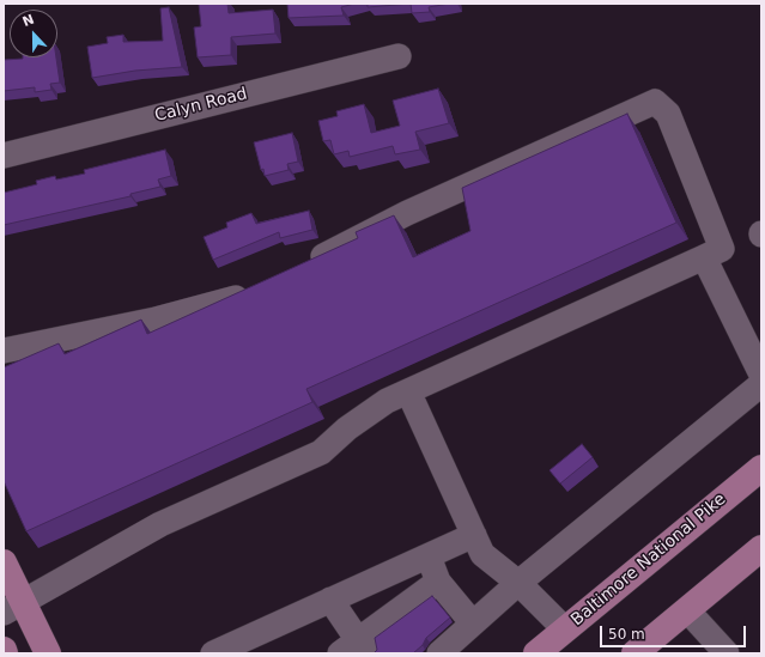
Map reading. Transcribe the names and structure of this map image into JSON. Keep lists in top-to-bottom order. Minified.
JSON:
{"streets":{"main road":["Baltimore National Pike"],"street":["Calyn Road"]},"scale_bar":"50 m","north":"top"}
